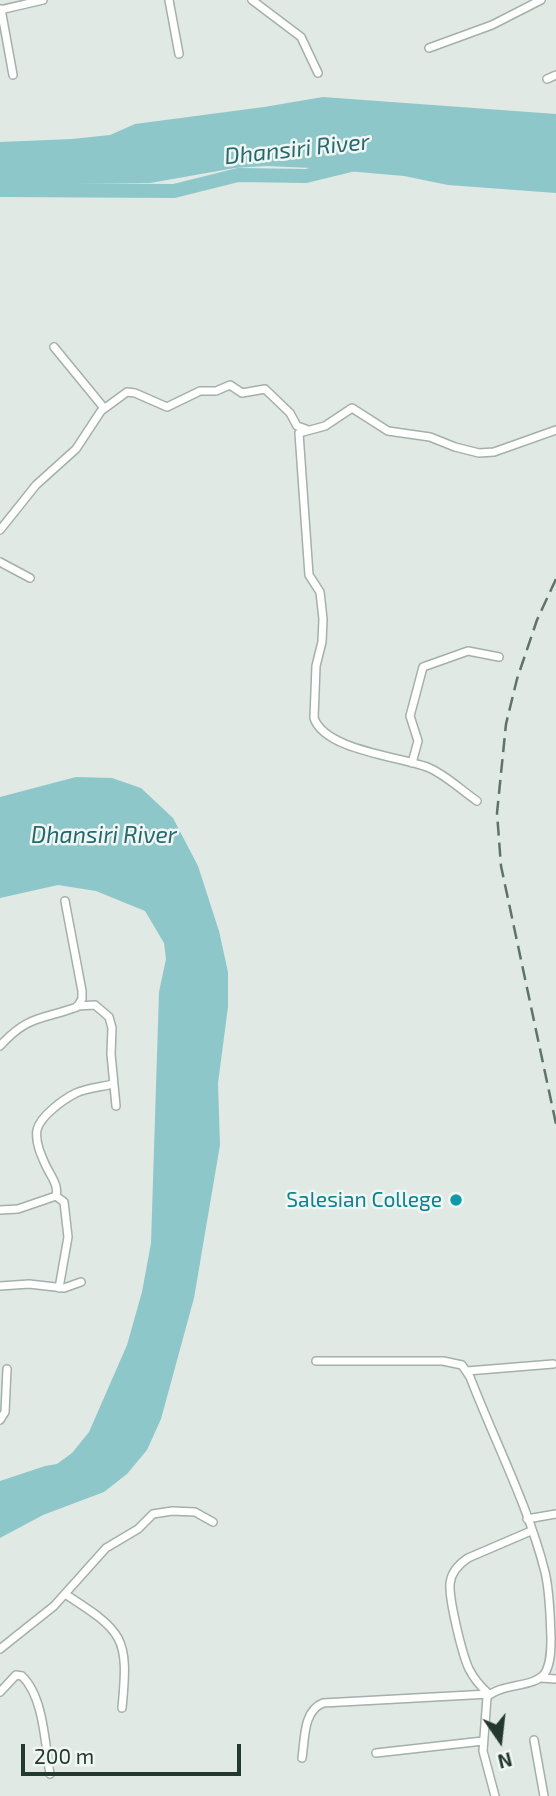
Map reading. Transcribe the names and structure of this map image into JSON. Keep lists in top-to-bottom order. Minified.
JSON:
{"water":["Dhansiri River"],"places":["Salesian College"],"scale_bar":"200 m","north":"bottom"}
